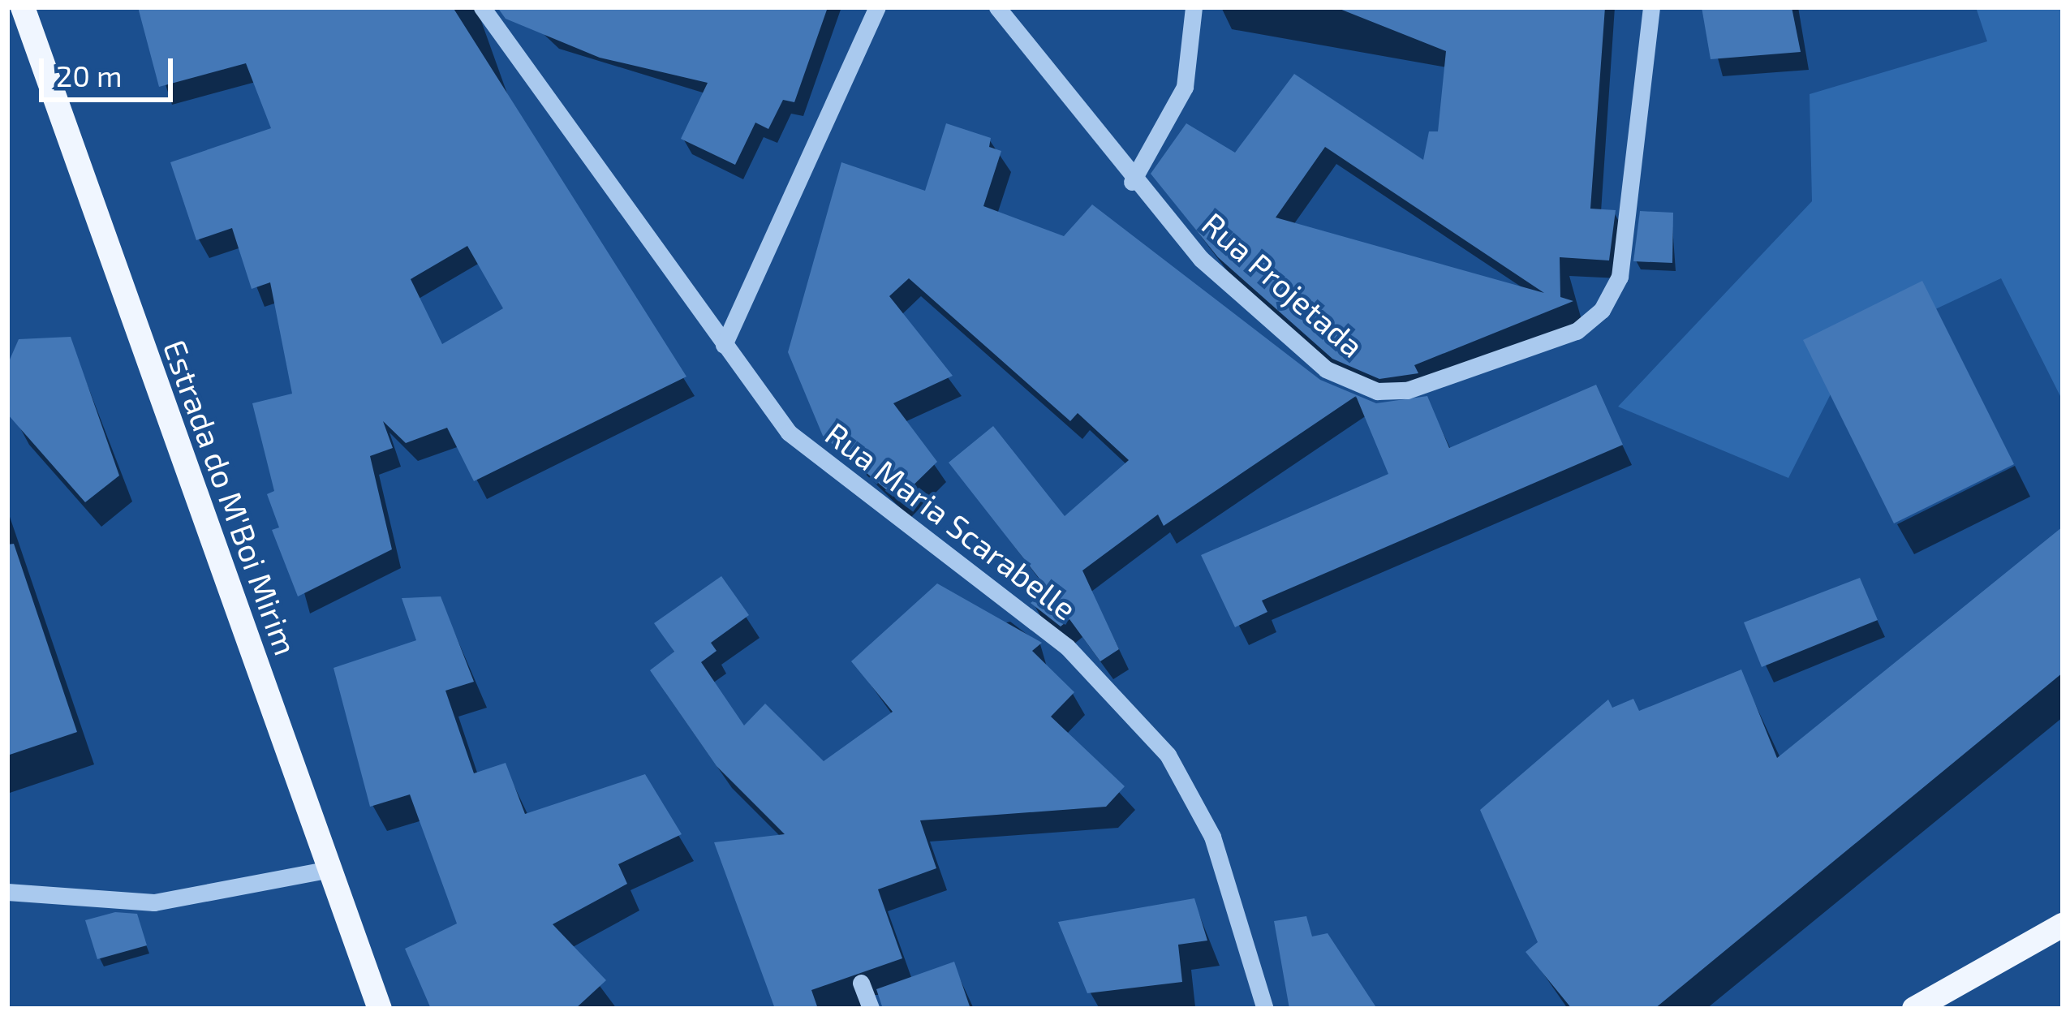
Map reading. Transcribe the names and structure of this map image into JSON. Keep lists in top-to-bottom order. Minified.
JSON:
{"streets":{"main road":["Estrada do M'Boi Mirim"],"street":["Rua Projetada","Rua Maria Scarabelle"]},"scale_bar":"20 m"}
